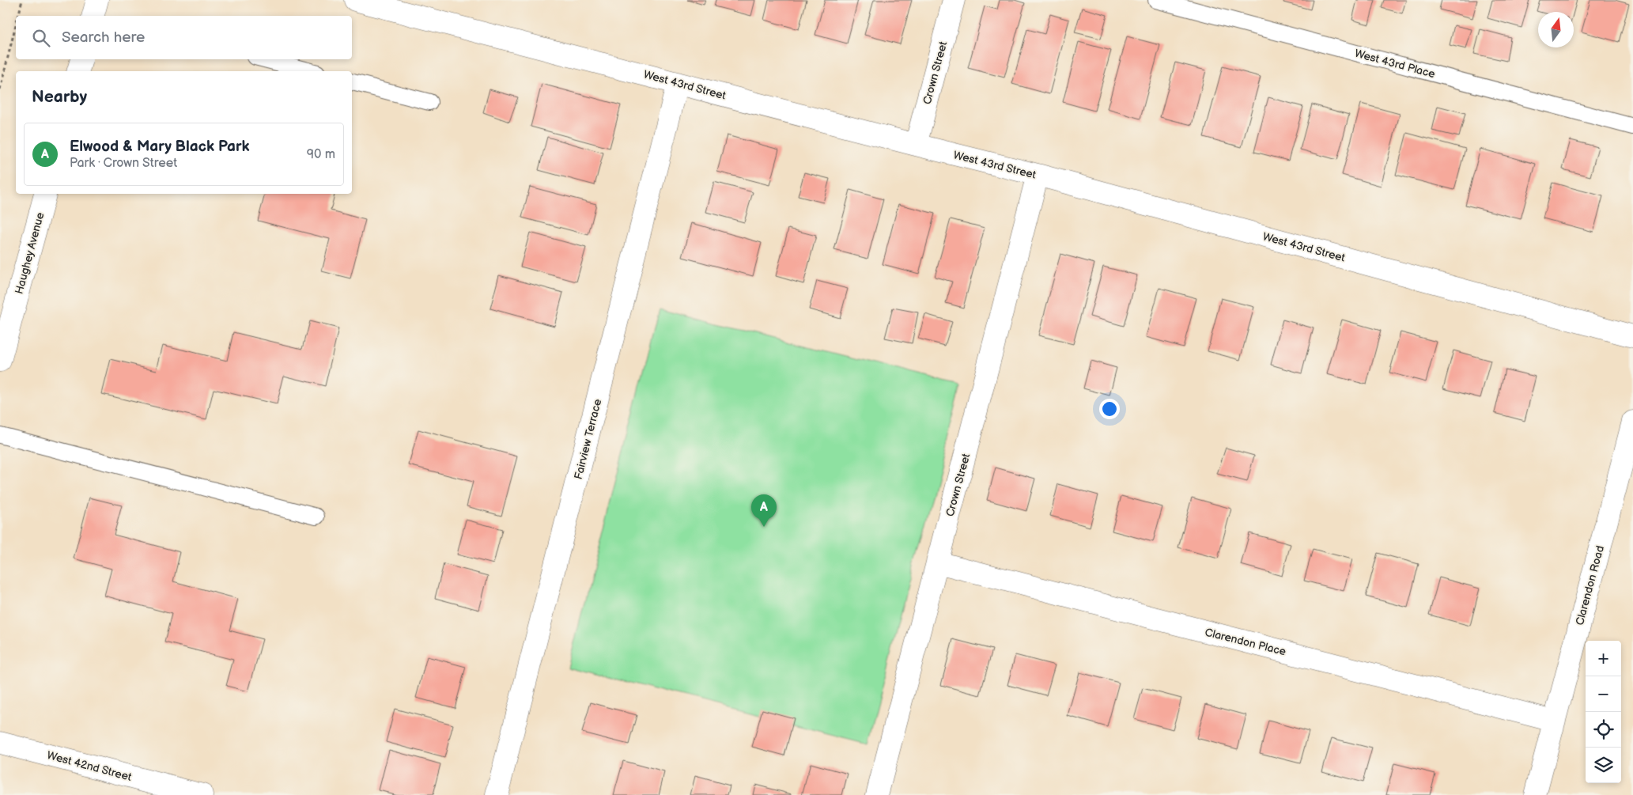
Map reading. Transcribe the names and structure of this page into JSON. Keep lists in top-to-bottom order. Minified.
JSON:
{"streets":{"street":["Crown Street","West 43rd Street","Haughey Avenue","Fairview Terrace","Clarendon Road","Clarendon Place","West 42nd Street"],"lane":["West 43rd Place"]},"crossings":[["Crown Street","West 43rd Street"],["Crown Street","Clarendon Place"],["West 43rd Street","Fairview Terrace"],["Clarendon Road","Clarendon Place"]],"north":"top","page":{"search":"Search here","heading":"Nearby","list":[{"mark":"A","name":"Elwood & Mary Black Park","note":"Park · Crown Street","value":"90 m"}],"pins":"A","map_buttons":["+","−"]}}
